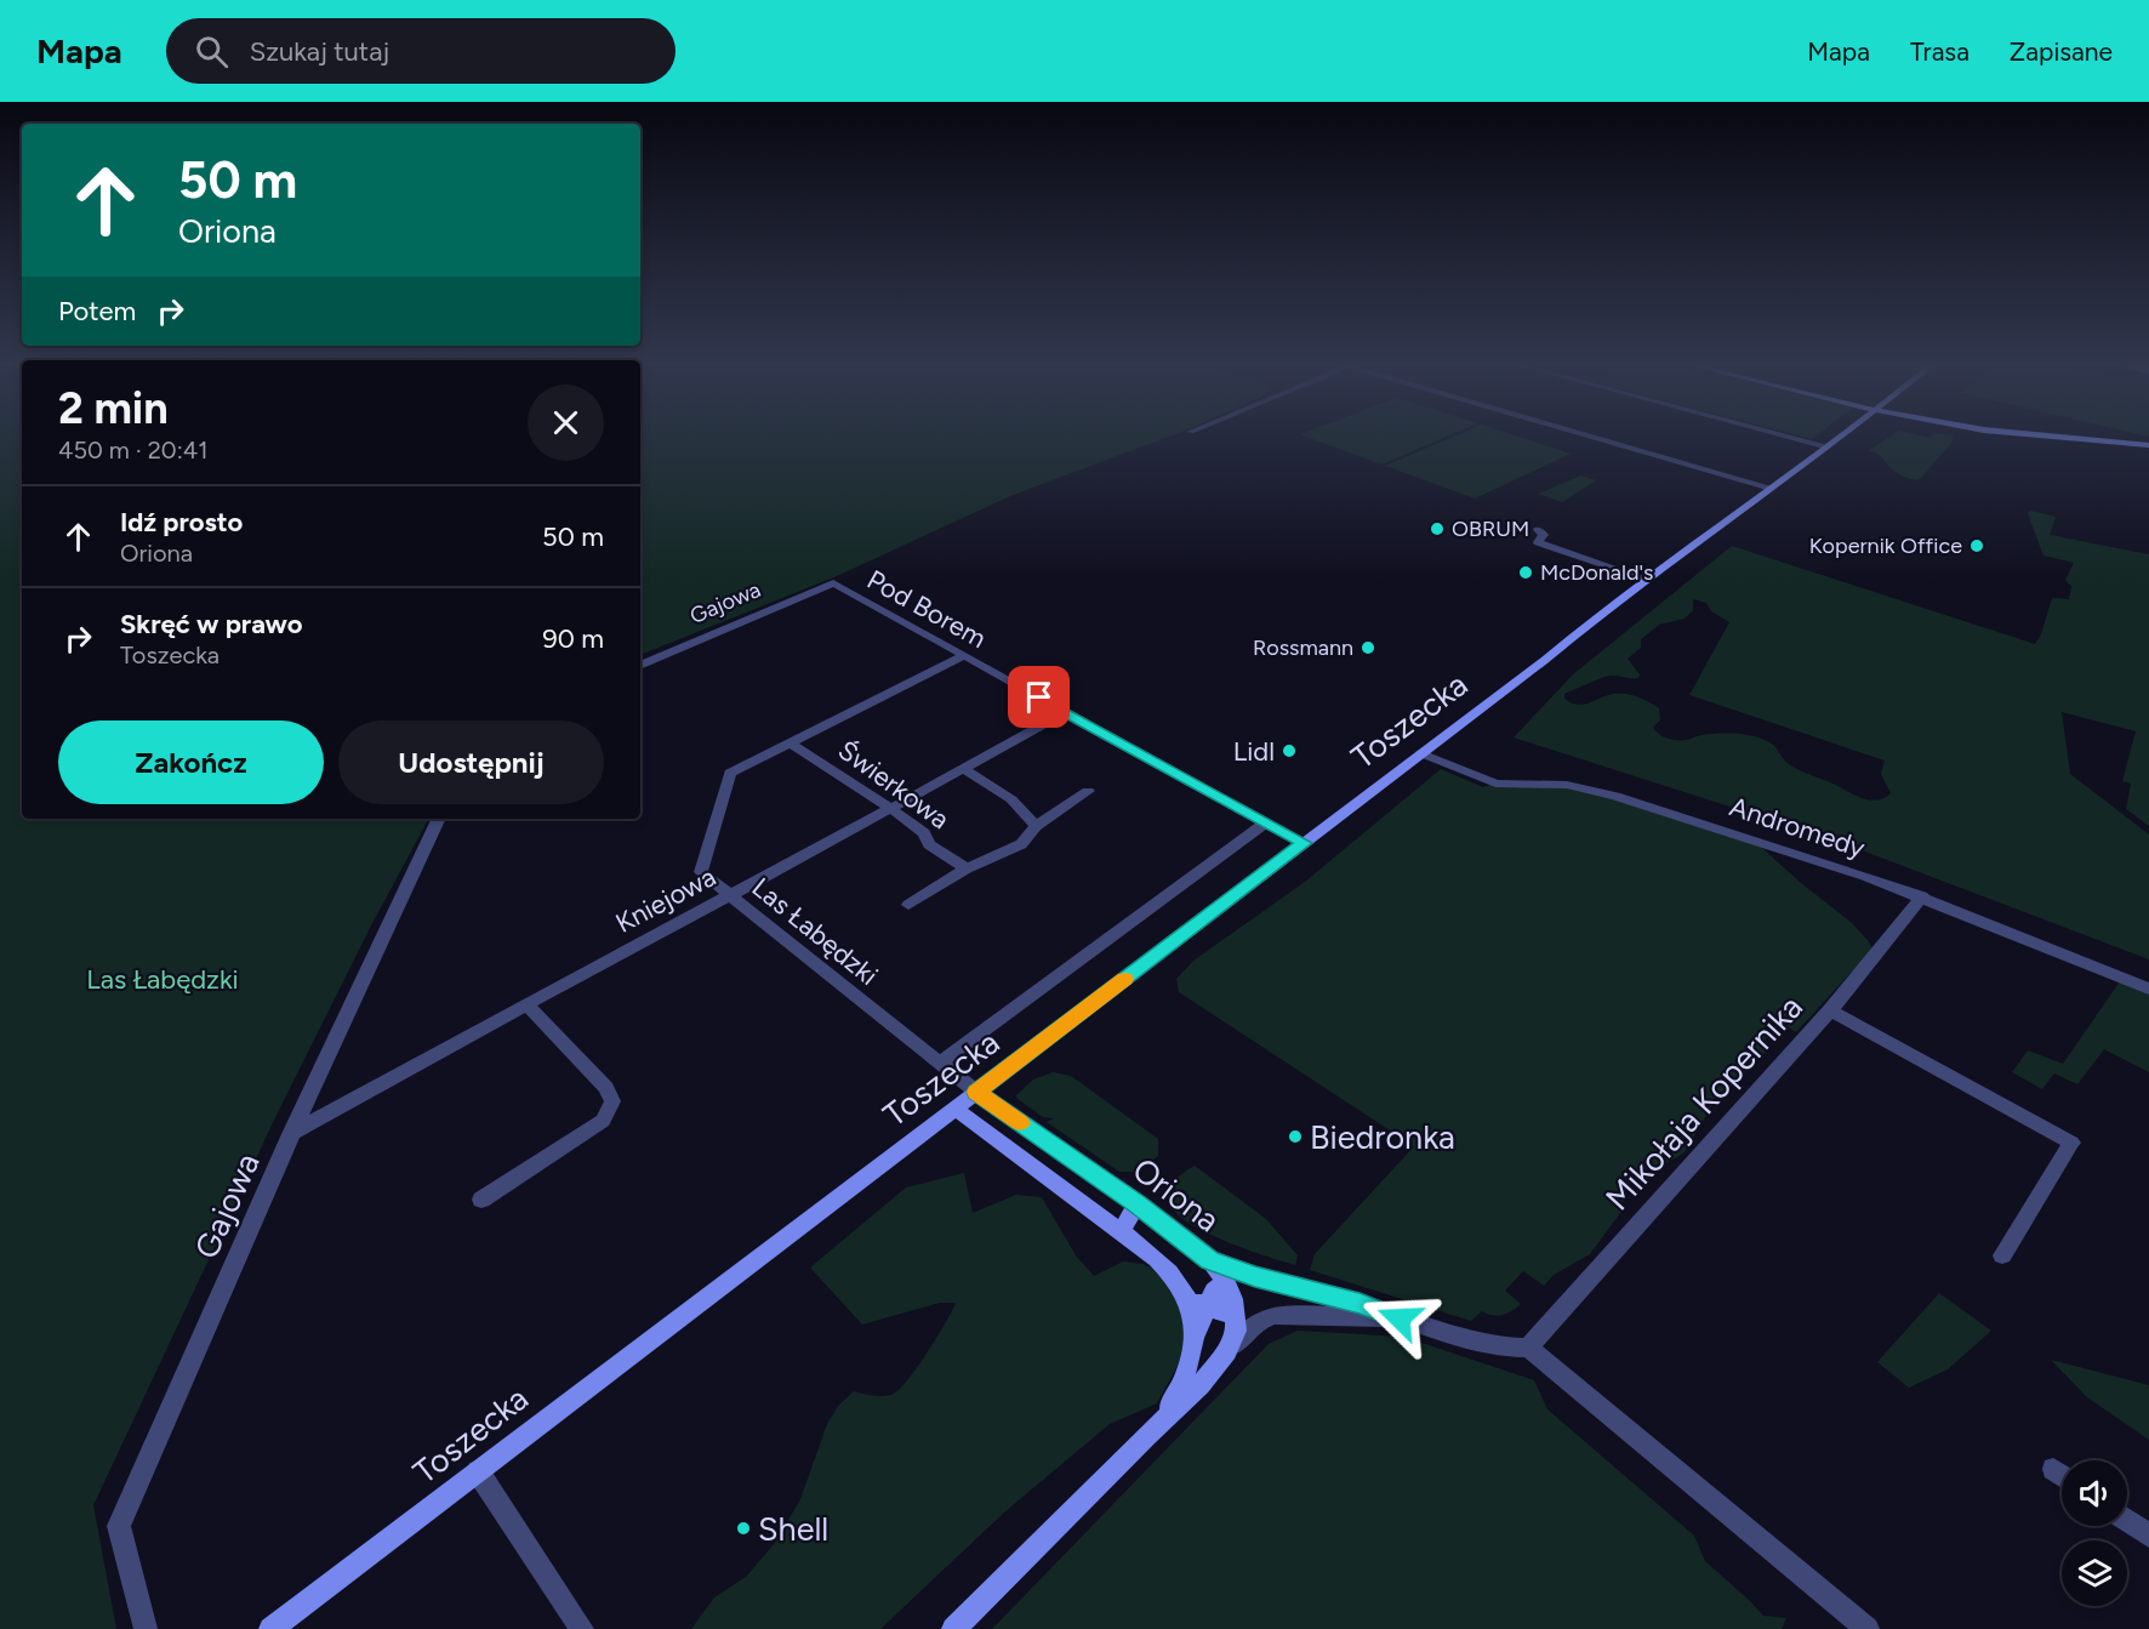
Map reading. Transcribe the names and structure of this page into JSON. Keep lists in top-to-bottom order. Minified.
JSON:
{"streets":{"main road":["Toszecka","Oriona"],"street":["Gajowa","Pod Borem","Świerkowa","Andromedy","Kniejowa","Las Łabędzki","Mikołaja Kopernika"]},"crossings":[["Gajowa","Pod Borem"],["Gajowa","Kniejowa"],["Pod Borem","Toszecka"],["Pod Borem","Kniejowa"],["Pod Borem","Las Łabędzki"],["Toszecka","Andromedy"],["Toszecka","Las Łabędzki"],["Toszecka","Oriona"],["Świerkowa","Kniejowa"],["Świerkowa","Las Łabędzki"],["Andromedy","Mikołaja Kopernika"],["Kniejowa","Las Łabędzki"],["Las Łabędzki","Oriona"]],"parks":["Las Łabędzki"],"places":["OBRUM","Kopernik Office","McDonald's","Rossmann","Lidl","Biedronka","Shell"],"page":{"header":"Mapa","search":"Szukaj tutaj","nav":["Mapa","Trasa","Zapisane"],"turn":["50 m","Oriona"],"then":"Potem","heading":["2 min","450 m · 20:41"],"list":[{"name":"Idź prosto","note":"Oriona","value":"50 m"},{"name":"Skręć w prawo","note":"Toszecka","value":"90 m"}],"buttons":["Zakończ","Udostępnij"]}}
